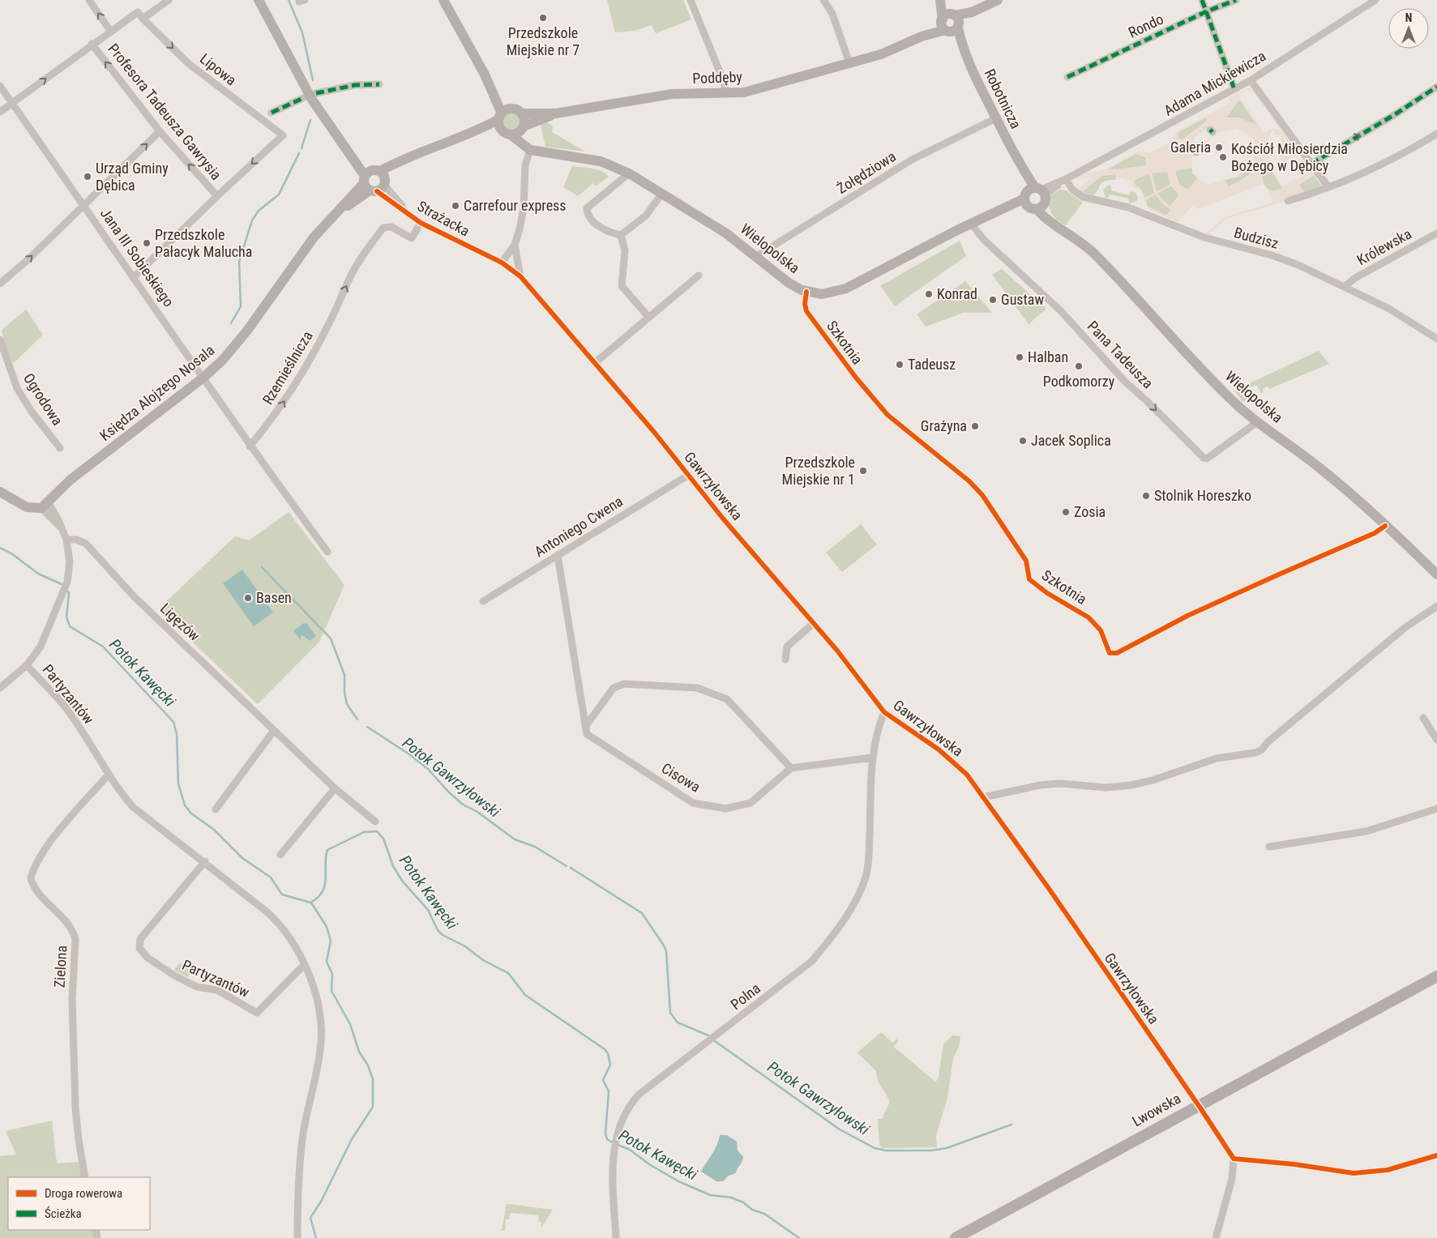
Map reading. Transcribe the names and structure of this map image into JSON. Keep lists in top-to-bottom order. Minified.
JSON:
{"streets":{"main road":["Lwowska"],"street":["Rondo","Lipowa","Poddęby","Adama Mickiewicza","Robotnicza","Profesora Tadeusza Gawrysia","Żołędziowa","Strażacka","Budzisz","Królewska","Wielopolska","Jana III Sobieskiego","Szkotnia","Pana Tadeusza","Rzemieślnicza","Księdza Alojzego Nosala","Ogrodowa","Gawrzyłowska","Antoniego Cwena","Ligęzów","Partyzantów","Cisowa","Zielona","Polna"]},"crossings":[["Lipowa","Profesora Tadeusza Gawrysia"],["Poddęby","Robotnicza"],["Poddęby","Wielopolska"],["Poddęby","Księdza Alojzego Nosala"],["Adama Mickiewicza","Robotnicza"],["Adama Mickiewicza","Budzisz"],["Adama Mickiewicza","Wielopolska"],["Robotnicza","Żołędziowa"],["Robotnicza","Wielopolska"],["Profesora Tadeusza Gawrysia","Jana III Sobieskiego"],["Żołędziowa","Wielopolska"],["Strażacka","Rzemieślnicza"],["Strażacka","Księdza Alojzego Nosala"],["Strażacka","Gawrzyłowska"],["Budzisz","Królewska"],["Wielopolska","Szkotnia"],["Wielopolska","Pana Tadeusza"],["Wielopolska","Księdza Alojzego Nosala"],["Jana III Sobieskiego","Rzemieślnicza"],["Jana III Sobieskiego","Księdza Alojzego Nosala"],["Gawrzyłowska","Antoniego Cwena"],["Gawrzyłowska","Polna"],["Gawrzyłowska","Lwowska"],["Partyzantów","Zielona"]],"one_way":["Lipowa","Pana Tadeusza","Rzemieślnicza"],"water":["Potok Kawęcki","Potok Gawrzyłowski"],"places":["Przedszkole Miejskie nr 7","Galeria","Kościół Miłosierdzia Bożego w Dębicy","Urząd Gminy Dębica","Carrefour express","Przedszkole Pałacyk Malucha","Konrad","Gustaw","Halban","Tadeusz","Podkomorzy","Grażyna","Jacek Soplica","Przedszkole Miejskie nr 1","Stolnik Horeszko","Zosia","Basen"],"legend":["Droga rowerowa","Ścieżka"],"north":"top"}
